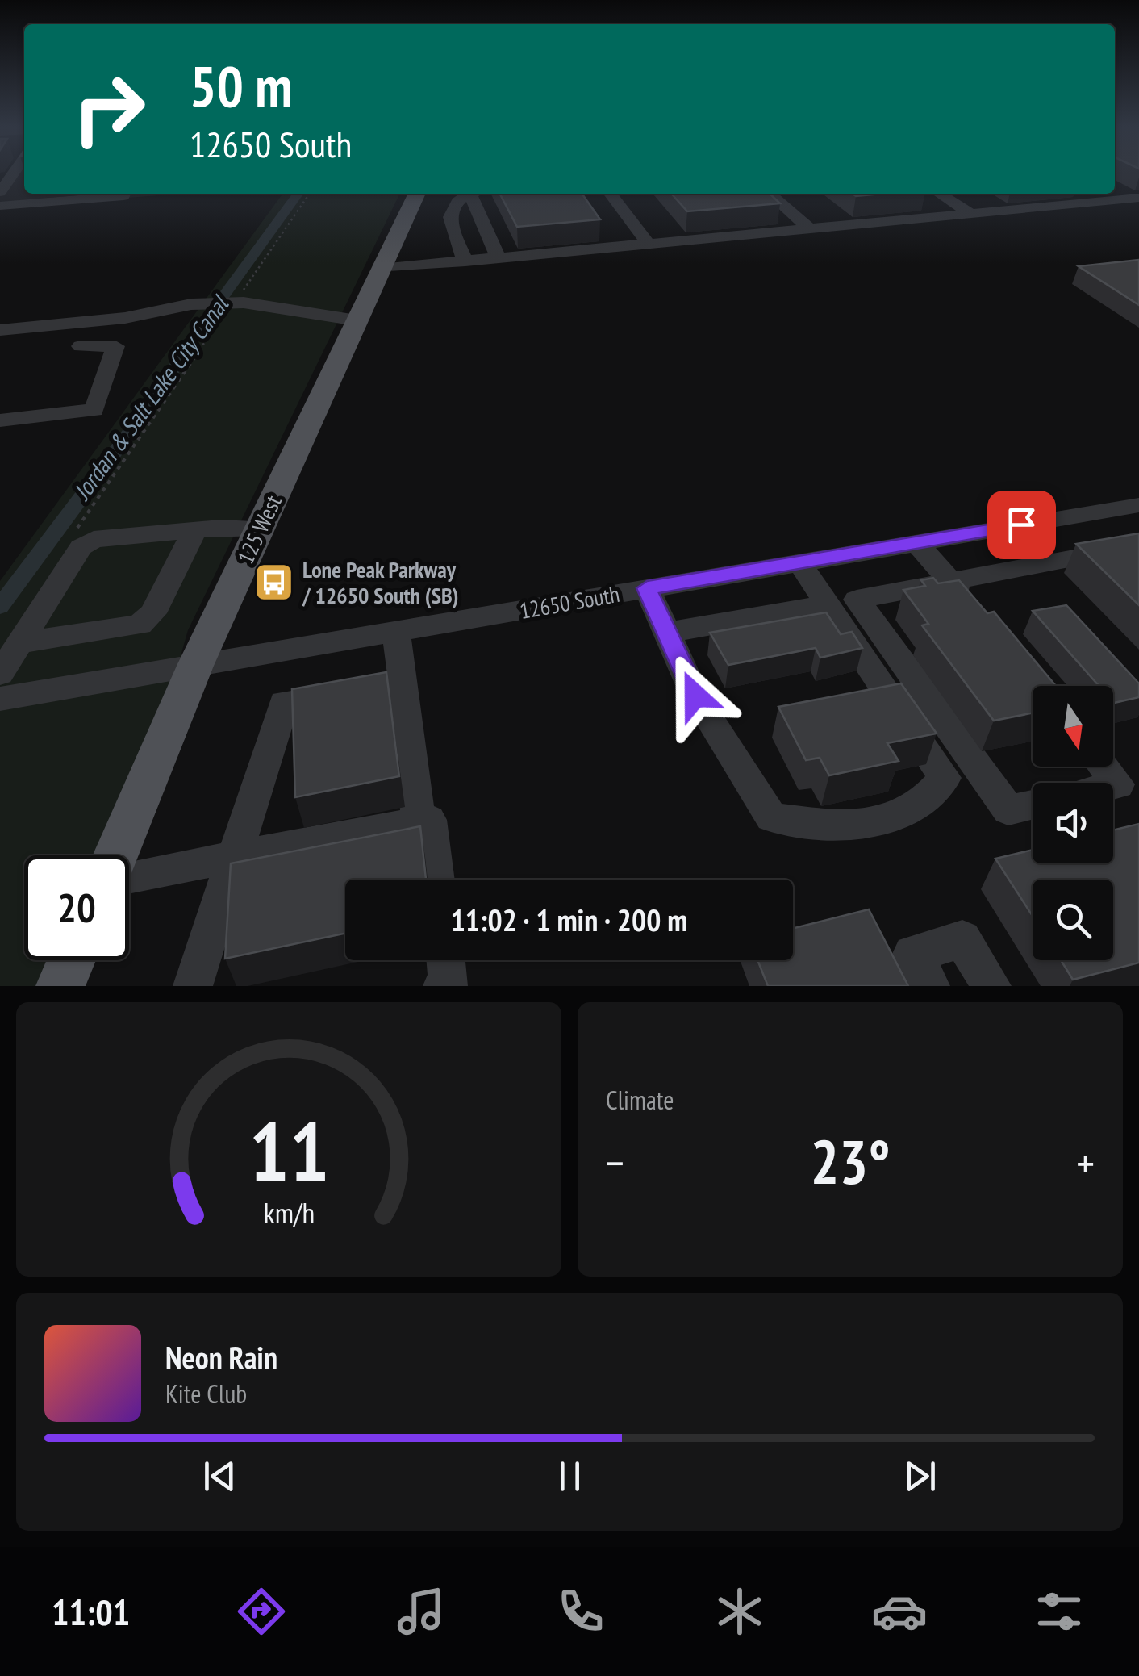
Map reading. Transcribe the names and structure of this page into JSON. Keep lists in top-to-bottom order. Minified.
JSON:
{"streets":{"main road":["125 West"],"street":["12650 South"]},"crossings":[["125 West","12650 South"]],"water":["Jordan & Salt Lake City Canal"],"places":{"bus stop":["Lone Peak Parkway / 12650 South (SB)"]},"north":"bottom","page":{"turn":["50 m","12650 South"],"limit":"20","trip":"11:02 · 1 min · 200 m","tile":"Climate","heat":["−","23°","+"],"song":["Neon Rain","Kite Club"],"tabs":"11:01","gauge":["11","km/h"]}}
